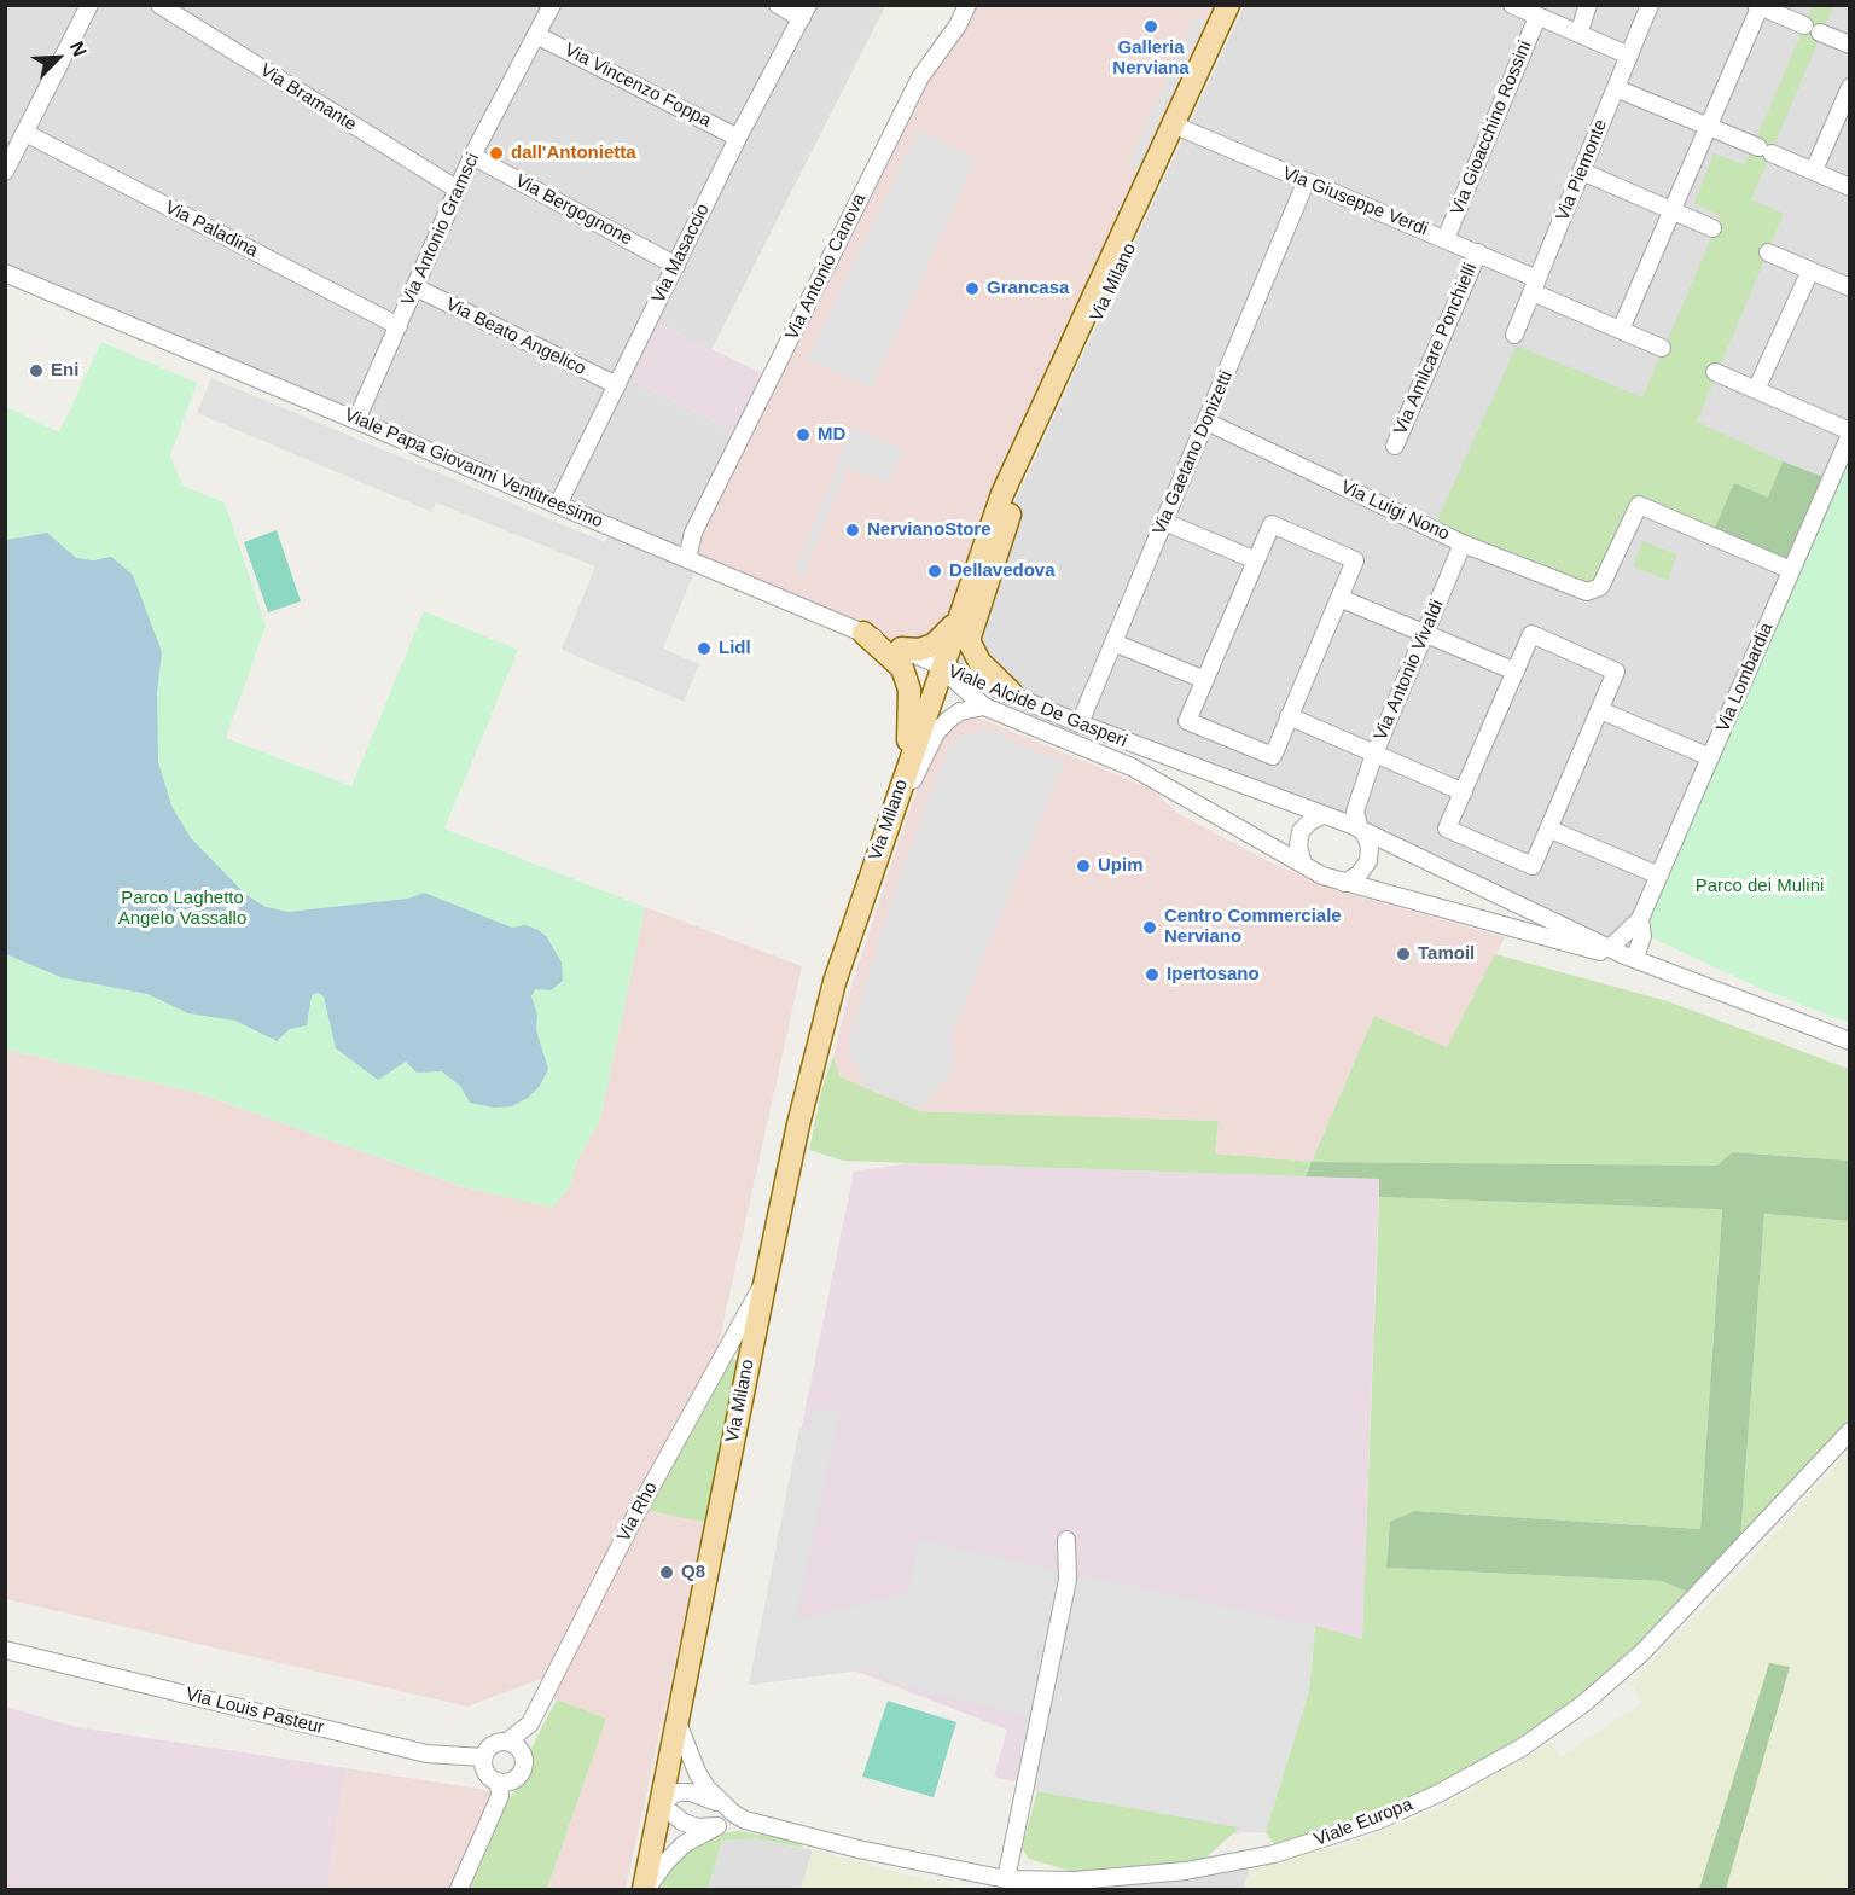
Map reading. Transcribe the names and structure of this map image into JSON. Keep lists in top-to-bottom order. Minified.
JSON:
{"streets":{"main road":["Via Milano"],"street":["Via Vincenzo Foppa","Via Bramante","Via Gioacchino Rossini","Via Piemonte","Via Giuseppe Verdi","Via Bergognone","Via Paladina","Via Antonio Gramsci","Via Masaccio","Via Antonio Canova","Via Beato Angelico","Via Amilcare Ponchielli","Via Gaetano Donizetti","Viale Papa Giovanni Ventitreesimo","Via Luigi Nono","Via Antonio Vivaldi","Via Lombardia","Viale Alcide De Gasperi","Via Rho","Via Louis Pasteur","Viale Europa"]},"crossings":[["Via Vincenzo Foppa","Via Antonio Gramsci"],["Via Vincenzo Foppa","Via Masaccio"],["Via Bramante","Via Antonio Gramsci"],["Via Gioacchino Rossini","Via Giuseppe Verdi"],["Via Piemonte","Via Giuseppe Verdi"],["Via Giuseppe Verdi","Via Milano"],["Via Giuseppe Verdi","Via Amilcare Ponchielli"],["Via Giuseppe Verdi","Via Gaetano Donizetti"],["Via Bergognone","Via Antonio Gramsci"],["Via Bergognone","Via Masaccio"],["Via Paladina","Via Antonio Gramsci"],["Via Antonio Gramsci","Via Beato Angelico"],["Via Antonio Gramsci","Viale Papa Giovanni Ventitreesimo"],["Via Masaccio","Via Beato Angelico"],["Via Masaccio","Viale Papa Giovanni Ventitreesimo"],["Via Antonio Canova","Viale Papa Giovanni Ventitreesimo"],["Via Milano","Viale Papa Giovanni Ventitreesimo"],["Via Milano","Viale Alcide De Gasperi"],["Via Milano","Via Rho"],["Via Milano","Viale Europa"],["Via Gaetano Donizetti","Via Luigi Nono"],["Via Gaetano Donizetti","Viale Alcide De Gasperi"],["Viale Papa Giovanni Ventitreesimo","Viale Alcide De Gasperi"],["Via Luigi Nono","Via Antonio Vivaldi"],["Via Luigi Nono","Via Lombardia"],["Via Antonio Vivaldi","Viale Alcide De Gasperi"],["Via Lombardia","Viale Alcide De Gasperi"],["Via Rho","Via Louis Pasteur"]],"parks":["Parco dei Mulini","Parco Laghetto Angelo Vassallo"],"places":["Galleria Nerviana","dall'Antonietta","Grancasa","Eni","MD","NervianoStore","Dellavedova","Lidl","Upim","Centro Commerciale Nerviano","Tamoil","Ipertosano","Q8"],"north":"top right"}
